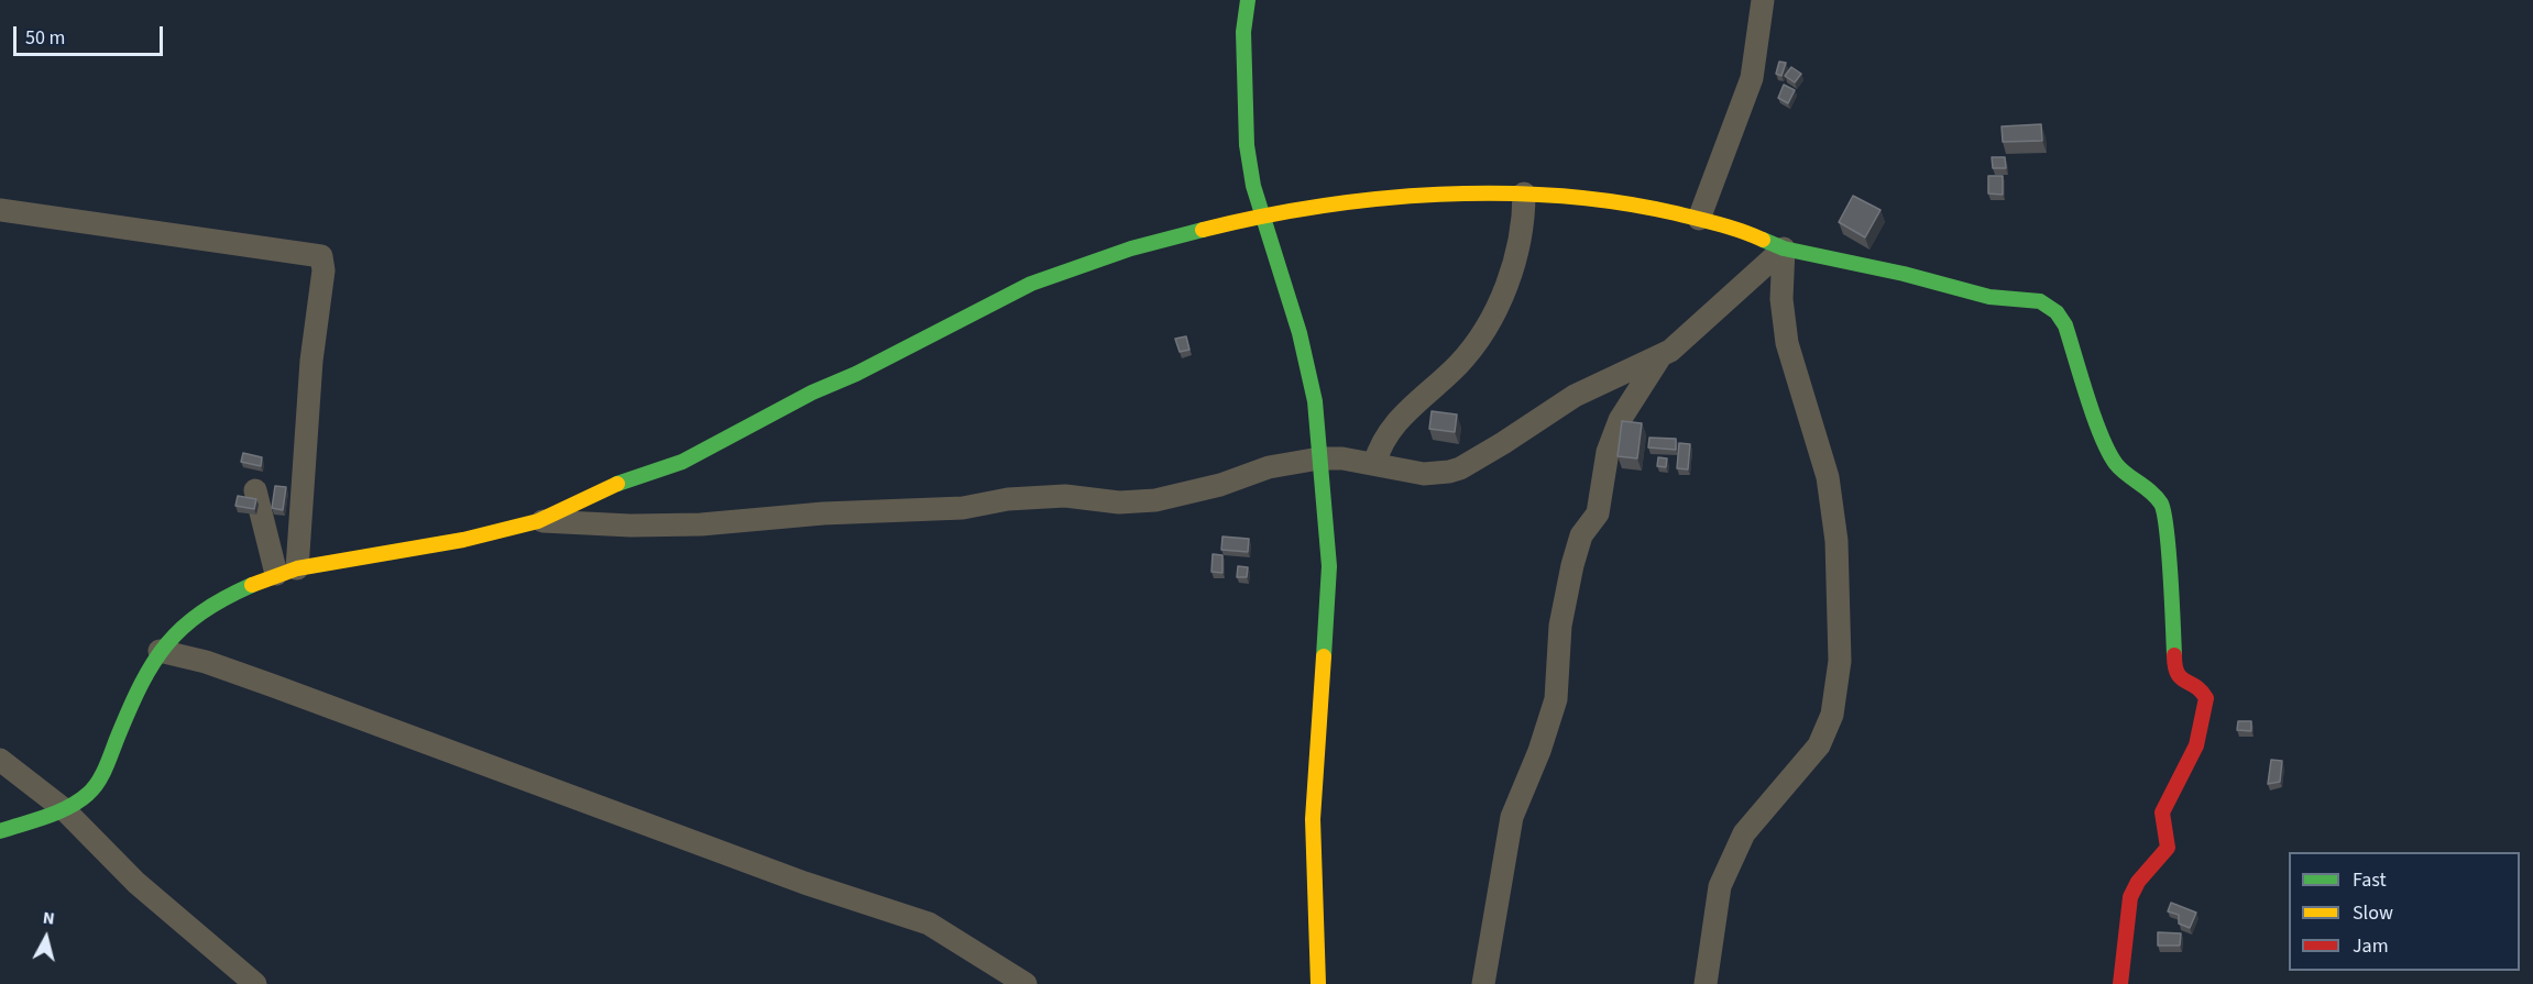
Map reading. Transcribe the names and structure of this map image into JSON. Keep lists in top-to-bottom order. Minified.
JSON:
{"legend":["Fast","Slow","Jam"],"scale_bar":"50 m","north":"top"}
